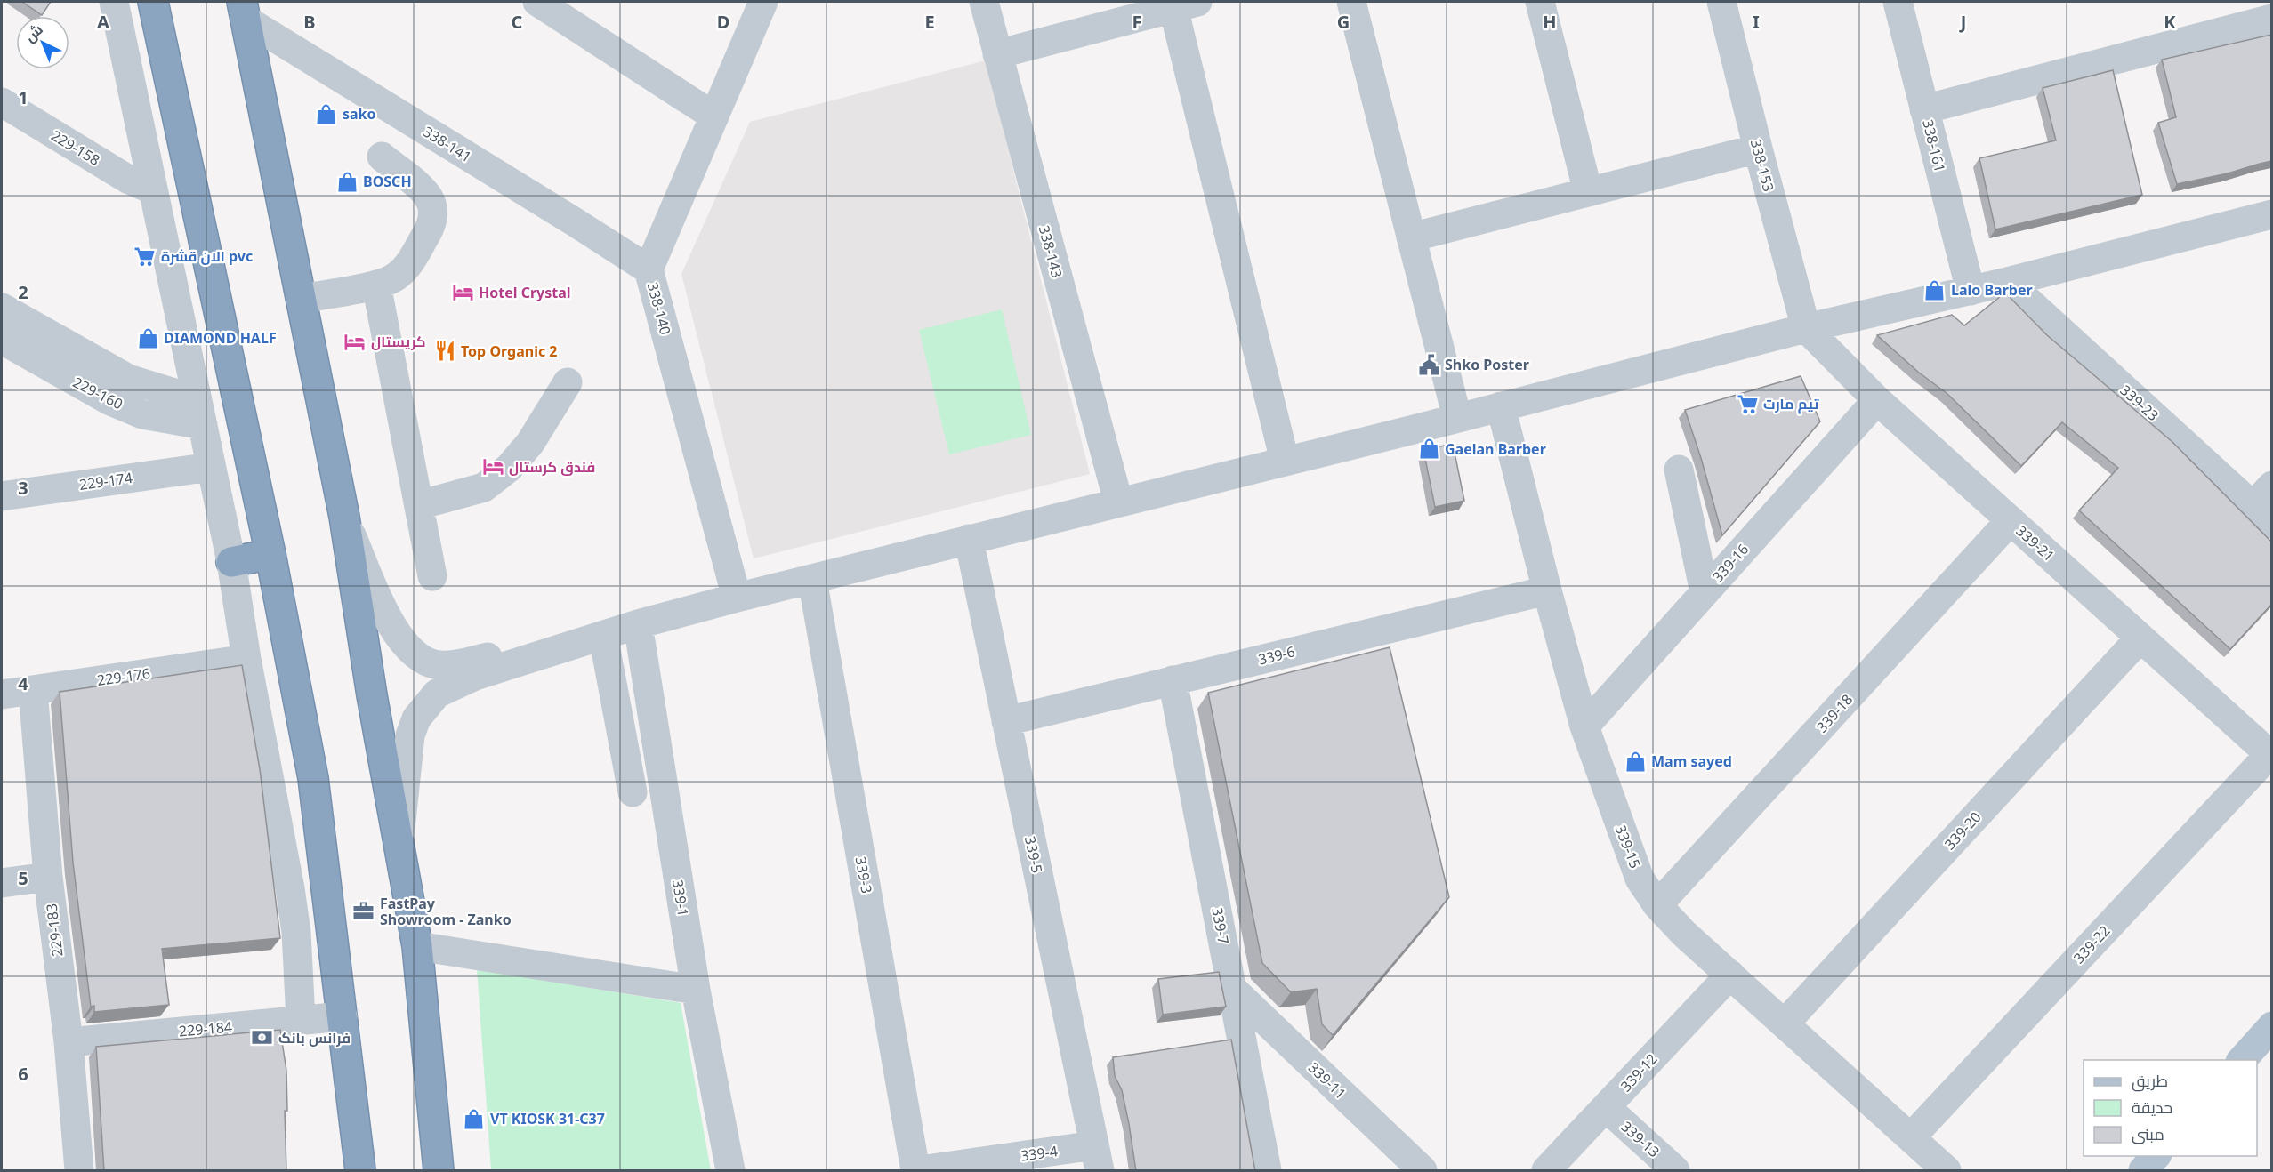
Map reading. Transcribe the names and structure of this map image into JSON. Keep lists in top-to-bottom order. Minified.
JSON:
{"streets":{"street":["338-141","338-161","229-158","338-153","338-143","338-140","229-160","339-23","229-174","339-21","339-16","339-6","229-176","339-18","339-20","339-15","339-5","339-3","339-1","339-7","229-183","339-22","229-184","339-12","339-11","339-13","339-4"]},"crossings":[["338-141","338-140"],["338-153","339-21"],["339-21","339-16"],["339-21","339-18"],["339-21","339-20"],["339-21","339-22"],["339-16","339-15"],["339-6","339-15"],["339-6","339-5"],["339-6","339-7"],["229-176","229-183"],["339-18","339-15"],["339-20","339-15"],["339-15","339-22"],["339-15","339-12"],["339-5","339-4"],["339-7","339-11"],["229-183","229-184"],["339-12","339-13"]],"places":{"shop":["sako","BOSCH","Lalo Barber","DIAMOND HALF","Gaelan Barber","Mam sayed","VT KIOSK 31-C37"],"supermarket":["الان قشرة pvc","تيم مارت"],"hotel":["Hotel Crystal","كريستال","فندق کرستال"],"restaurant":["Top Organic 2"],"public building":["Shko Poster"],"office":["FastPay Showroom - Zanko"],"bank":["فرانس بانک"]},"legend":["طريق","حديقة","مبنى"],"north":"top left","grid":{"columns":["A","B","C","D","E","F","G","H","I","J","K"],"rows":["1","2","3","4","5","6"]}}
